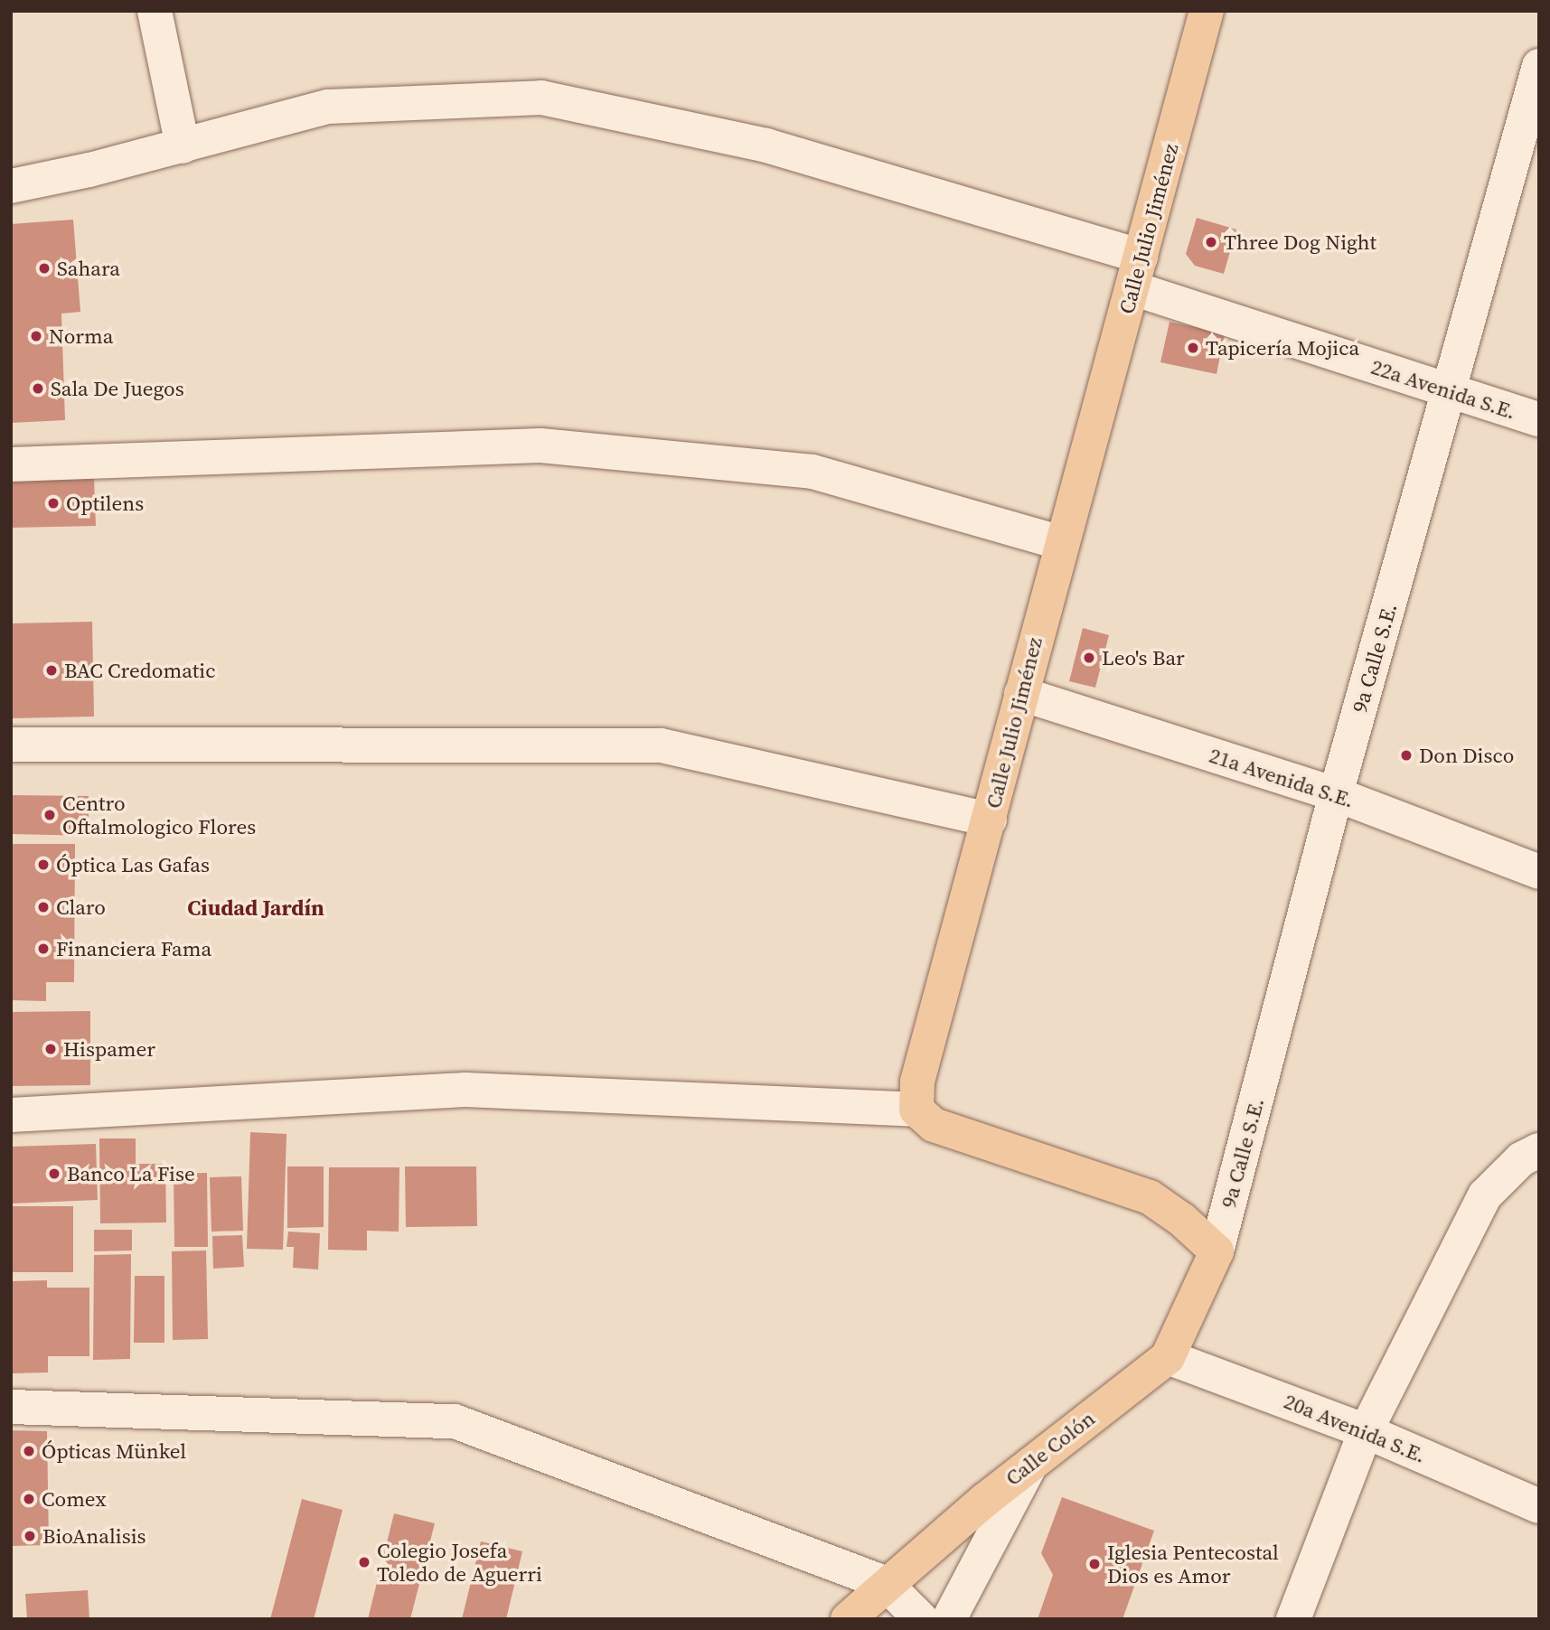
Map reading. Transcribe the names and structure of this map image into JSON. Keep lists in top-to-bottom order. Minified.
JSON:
{"streets":{"main road":["Calle Julio Jiménez","Calle Colón"],"street":["22a Avenida S.E.","9a Calle S.E.","21a Avenida S.E.","20a Avenida S.E."]},"crossings":[["Calle Julio Jiménez","22a Avenida S.E."],["Calle Julio Jiménez","21a Avenida S.E."],["22a Avenida S.E.","9a Calle S.E."],["9a Calle S.E.","21a Avenida S.E."],["9a Calle S.E.","Calle Colón"],["20a Avenida S.E.","Calle Colón"]],"districts":["Ciudad Jardín"],"places":["Three Dog Night","Sahara","Norma","Tapicería Mojica","Sala De Juegos","Optilens","Leo's Bar","BAC Credomatic","Don Disco","Centro Oftalmologico Flores","Óptica Las Gafas","Claro","Financiera Fama","Hispamer","Banco La Fise","Ópticas Münkel","Comex","BioAnalisis","Colegio Josefa Toledo de Aguerri","Iglesia Pentecostal Dios es Amor"]}
